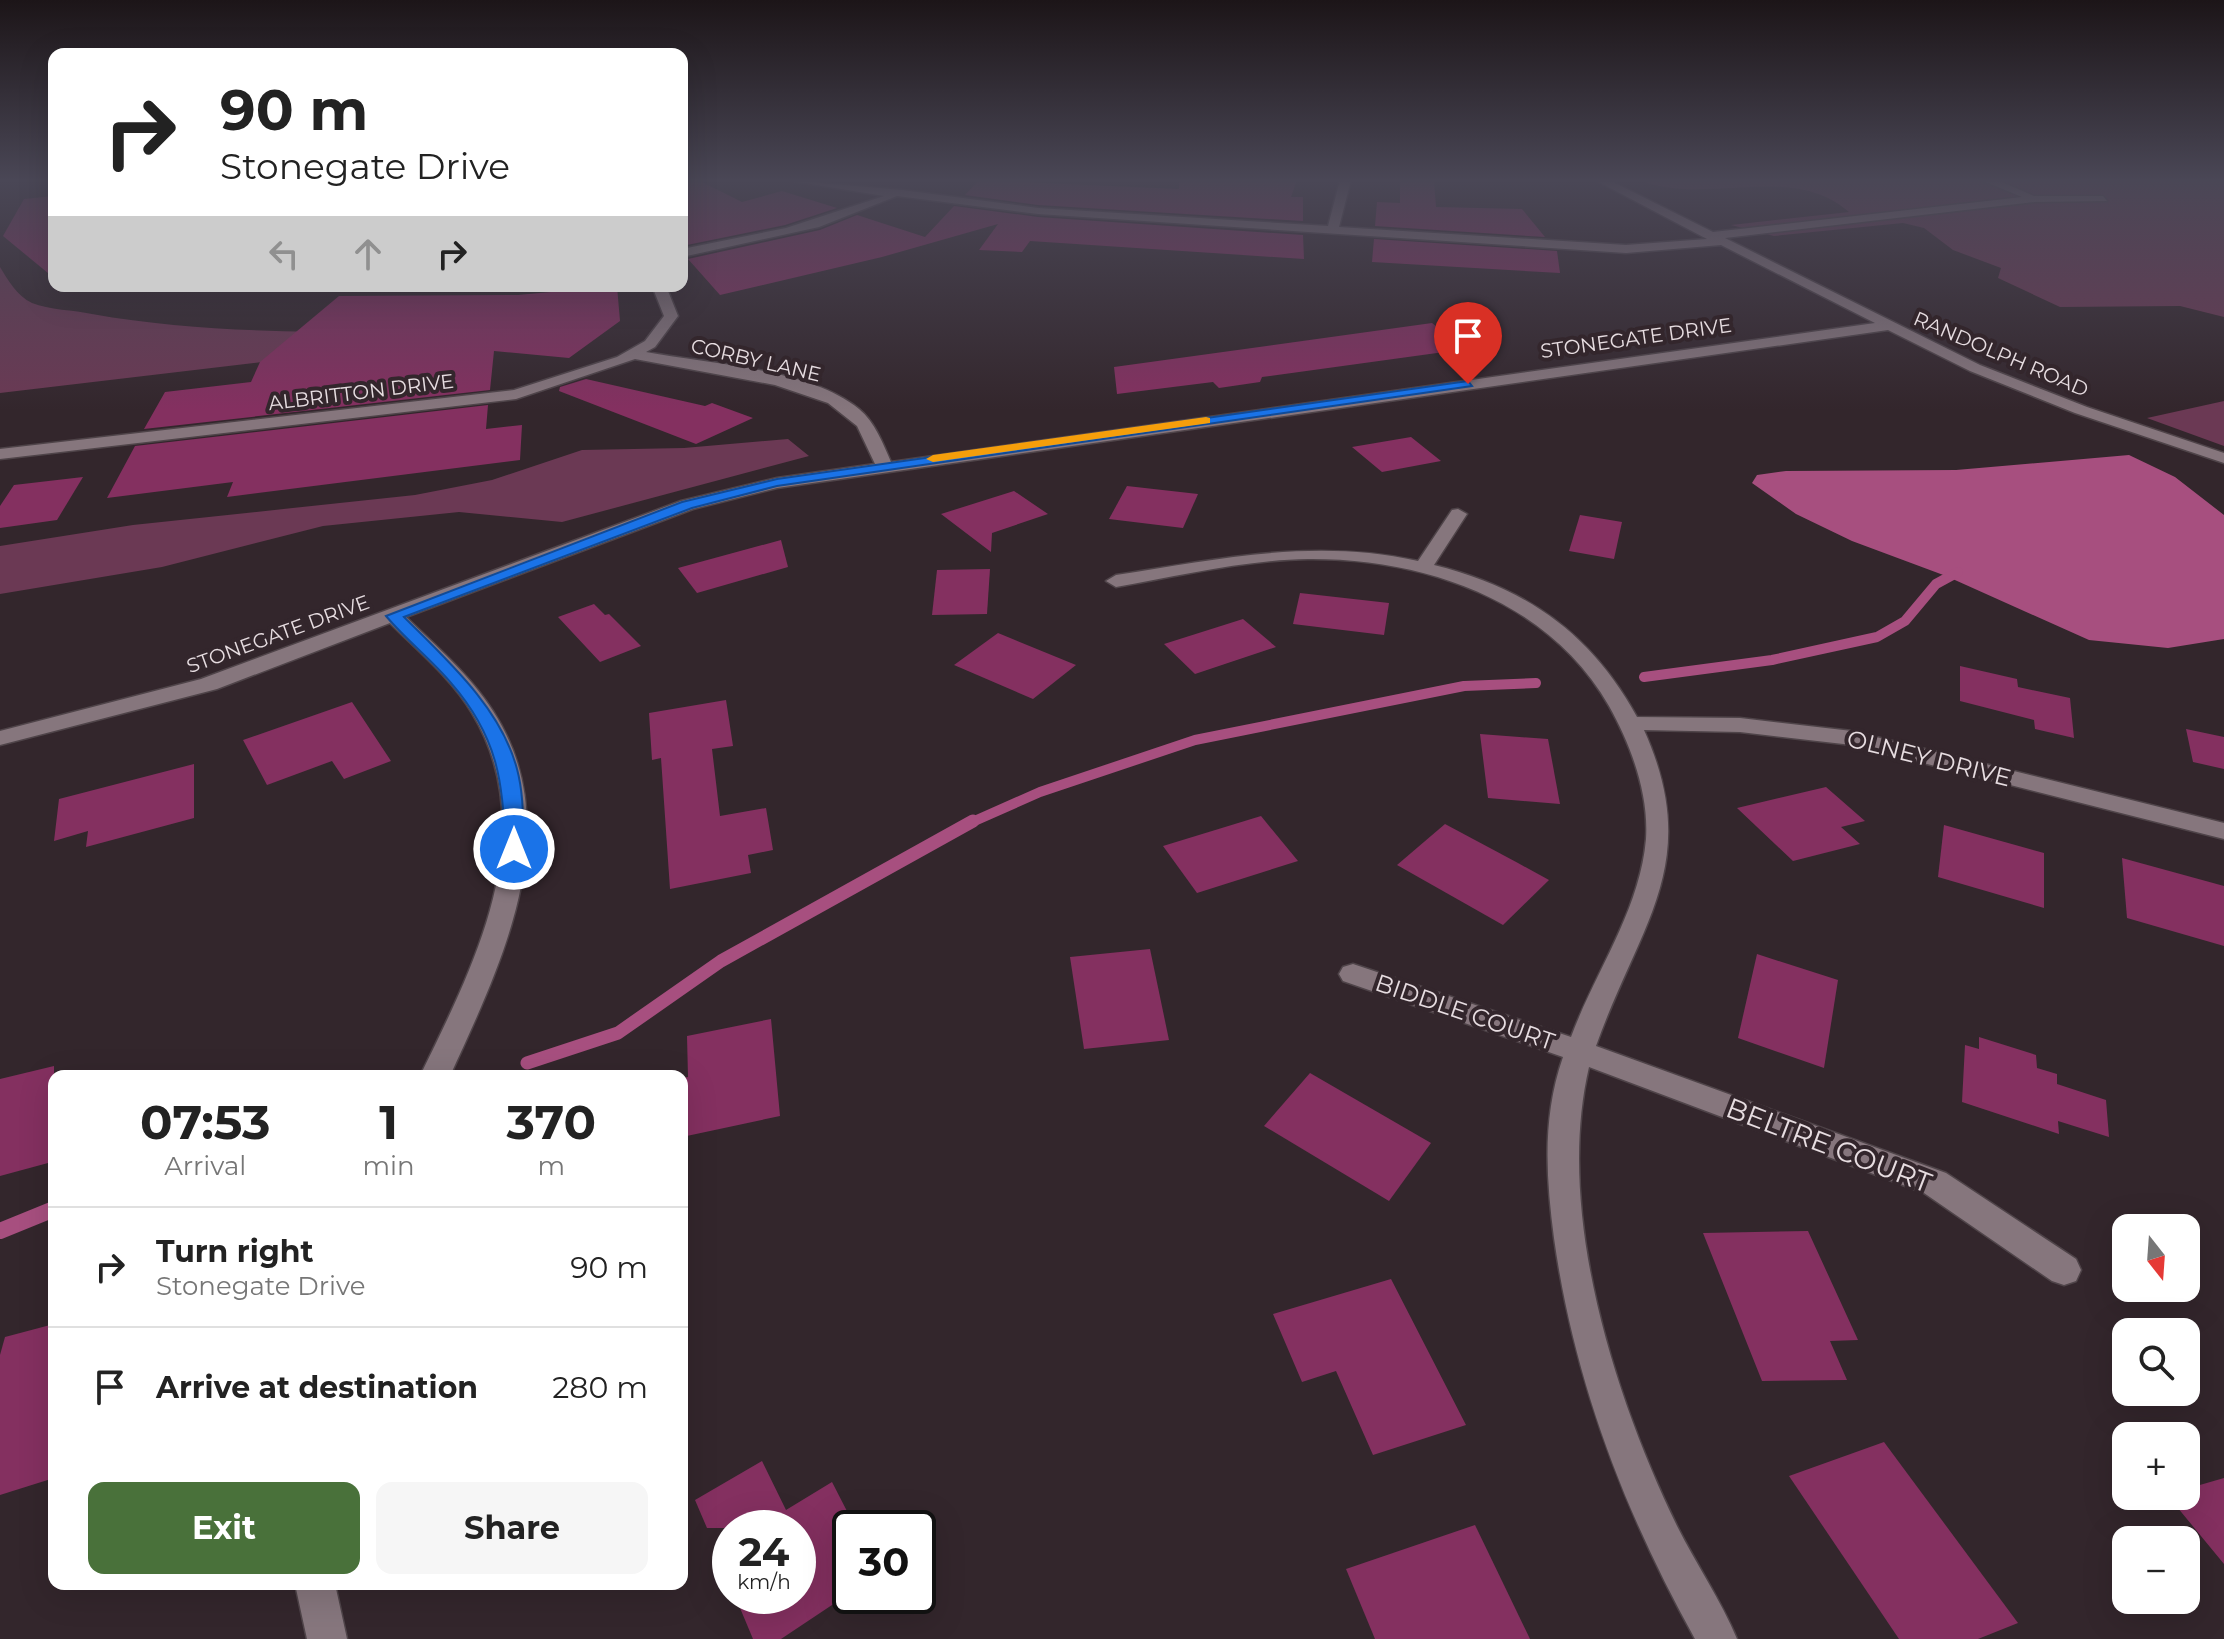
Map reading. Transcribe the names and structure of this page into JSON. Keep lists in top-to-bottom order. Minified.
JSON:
{"streets":{"street":["STONEGATE DRIVE","RANDOLPH ROAD","CORBY LANE","ALBRITTON DRIVE","OLNEY DRIVE","BIDDLE COURT","BELTRE COURT"]},"crossings":[["STONEGATE DRIVE","RANDOLPH ROAD"],["STONEGATE DRIVE","CORBY LANE"],["CORBY LANE","ALBRITTON DRIVE"],["BIDDLE COURT","BELTRE COURT"]],"north":"bottom","page":{"turn":["90 m","Stonegate Drive"],"eta":["07:53","Arrival","1","min","370","m"],"list":[{"name":"Turn right","note":"Stonegate Drive","value":"90 m"},{"name":"Arrive at destination","value":"280 m"}],"map_buttons":["+","−"],"buttons":["Exit","Share"],"speed":"24 km/h","limit":"30"}}
